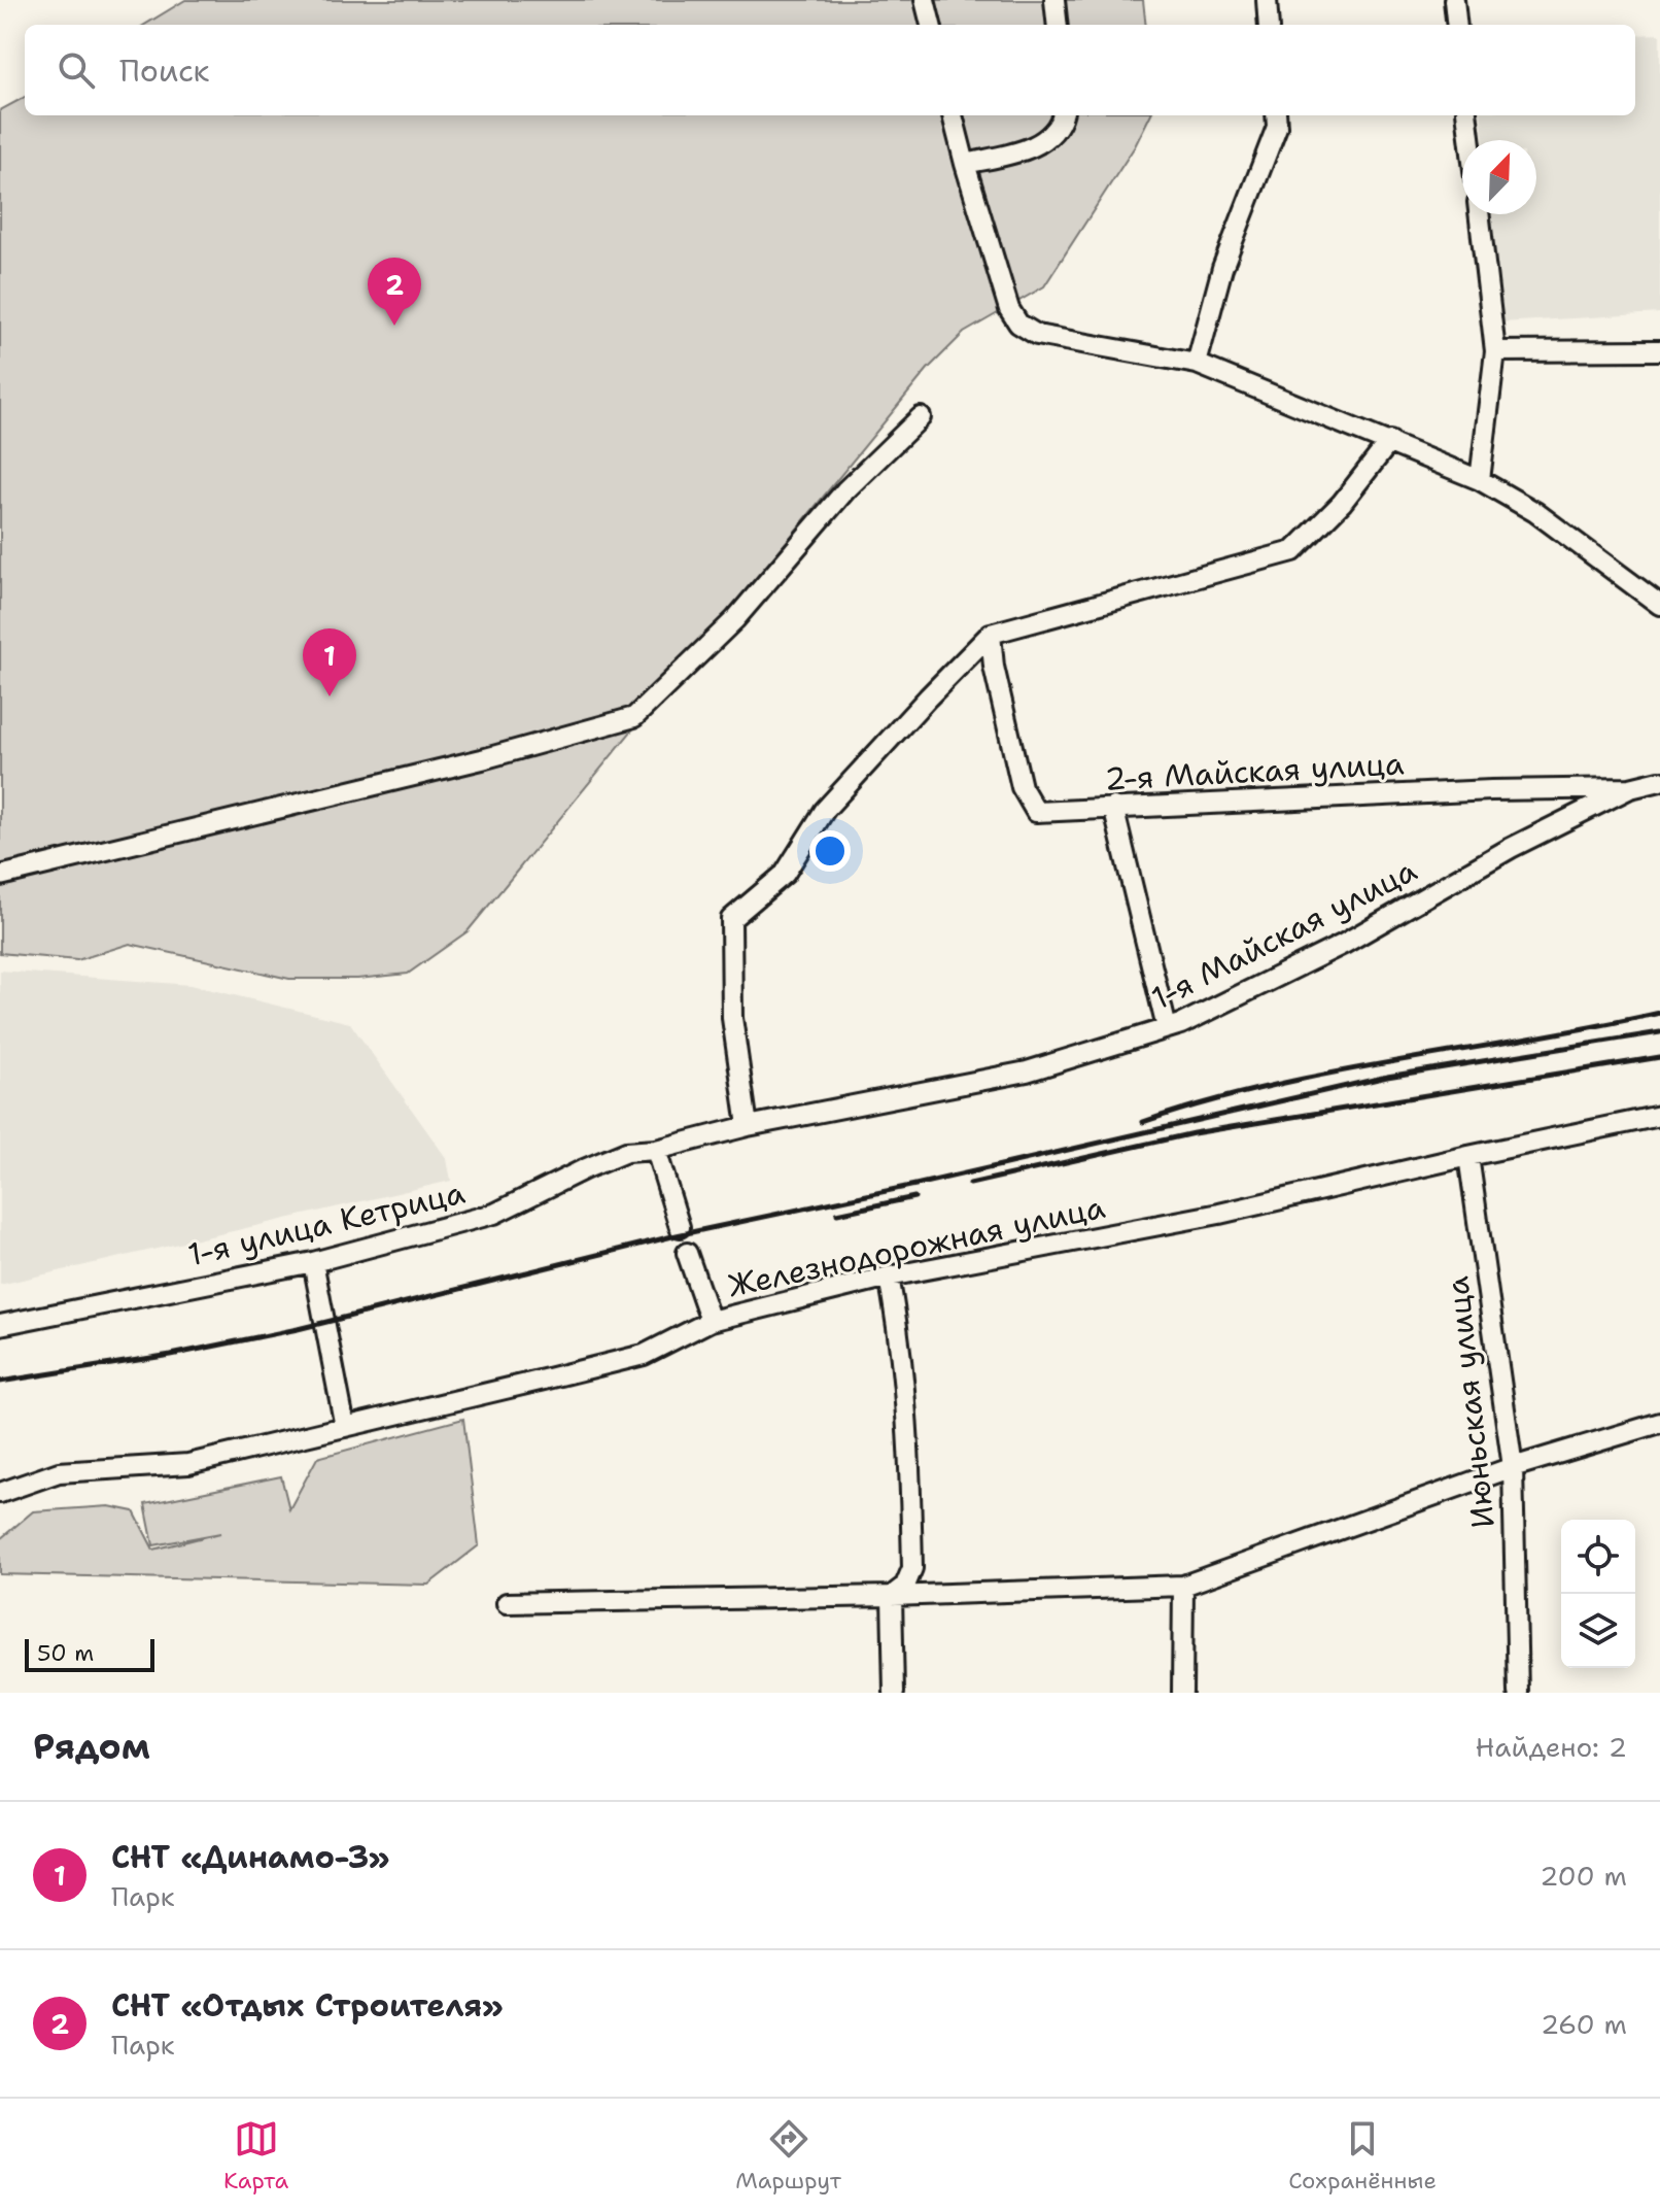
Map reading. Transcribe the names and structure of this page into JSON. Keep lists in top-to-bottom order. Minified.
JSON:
{"streets":{"street":["2-я Майская улица","1-я Майская улица","1-я улица Кетрица","Железнодорожная улица","Июньская улица"]},"crossings":[["2-я Майская улица","1-я Майская улица"],["1-я Майская улица","1-я улица Кетрица"],["Железнодорожная улица","Июньская улица"]],"scale_bar":"50 m","north":"top right","page":{"search":"Поиск","pins":["2","1"],"scale":"50 m","heading":["Рядом","Найдено: 2"],"list":[{"mark":"1","name":"СНТ «Динамо-3»","note":"Парк","value":"200 m"},{"mark":"2","name":"СНТ «Отдых Строителя»","note":"Парк","value":"260 m"}],"nav":["Карта","Маршрут","Сохранённые"]}}
